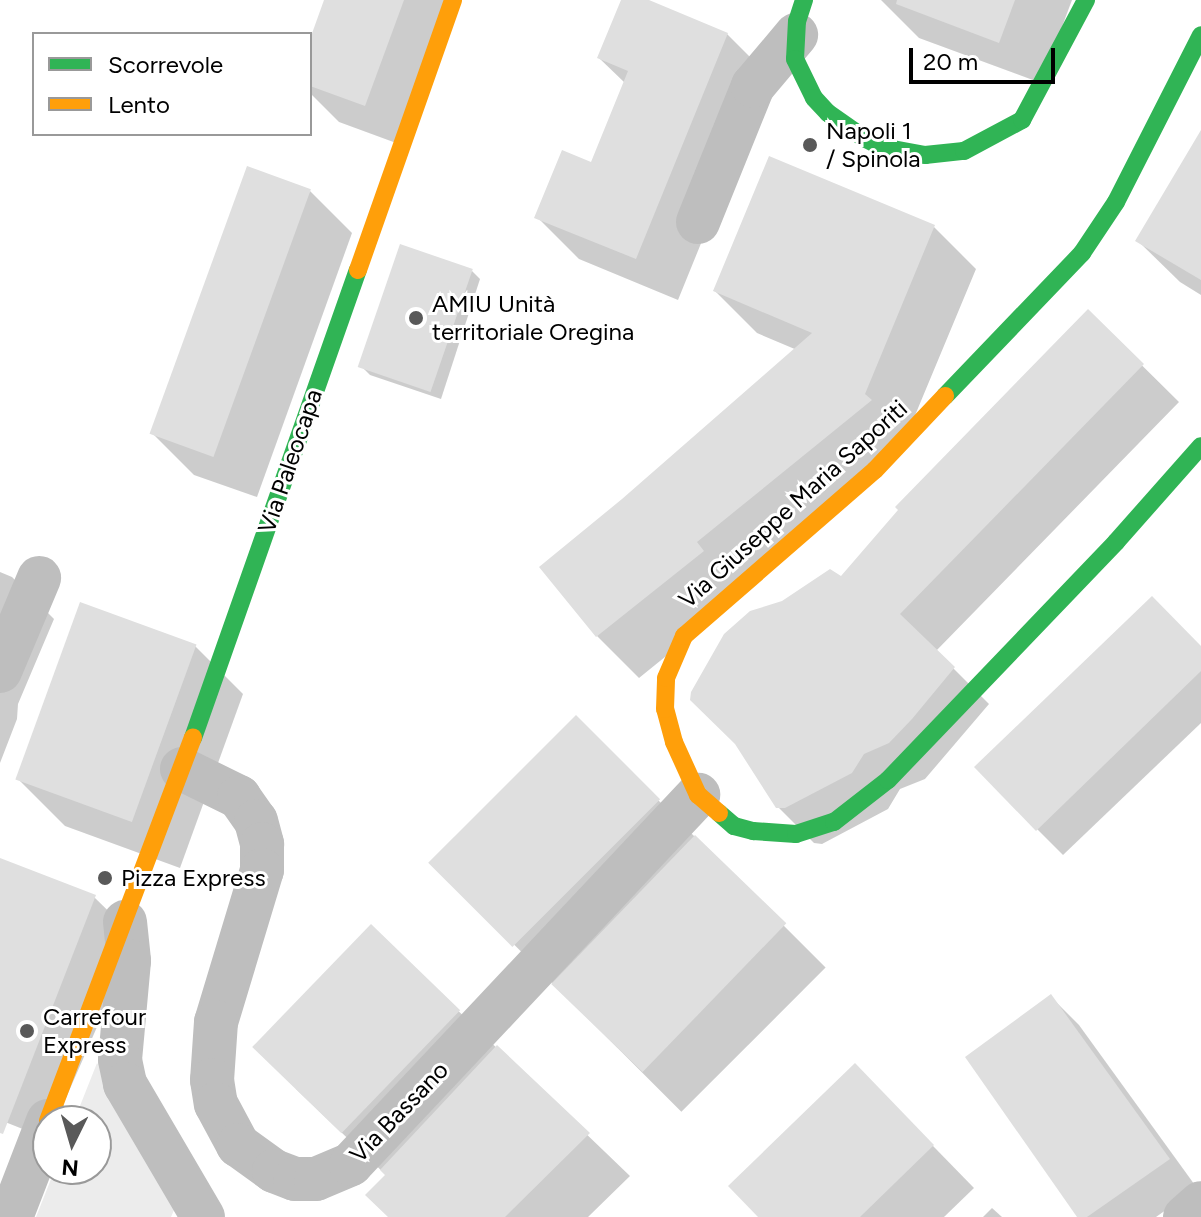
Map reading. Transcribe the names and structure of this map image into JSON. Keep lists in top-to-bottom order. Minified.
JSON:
{"streets":{"street":["Via Paleocapa","Via Giuseppe Maria Saporiti","Via Bassano"]},"crossings":[["Via Paleocapa","Via Bassano"],["Via Giuseppe Maria Saporiti","Via Bassano"]],"places":["Napoli 1 / Spinola","AMIU Unità territoriale Oregina","Pizza Express","Carrefour Express"],"legend":["Scorrevole","Lento"],"scale_bar":"20 m","north":"bottom"}
